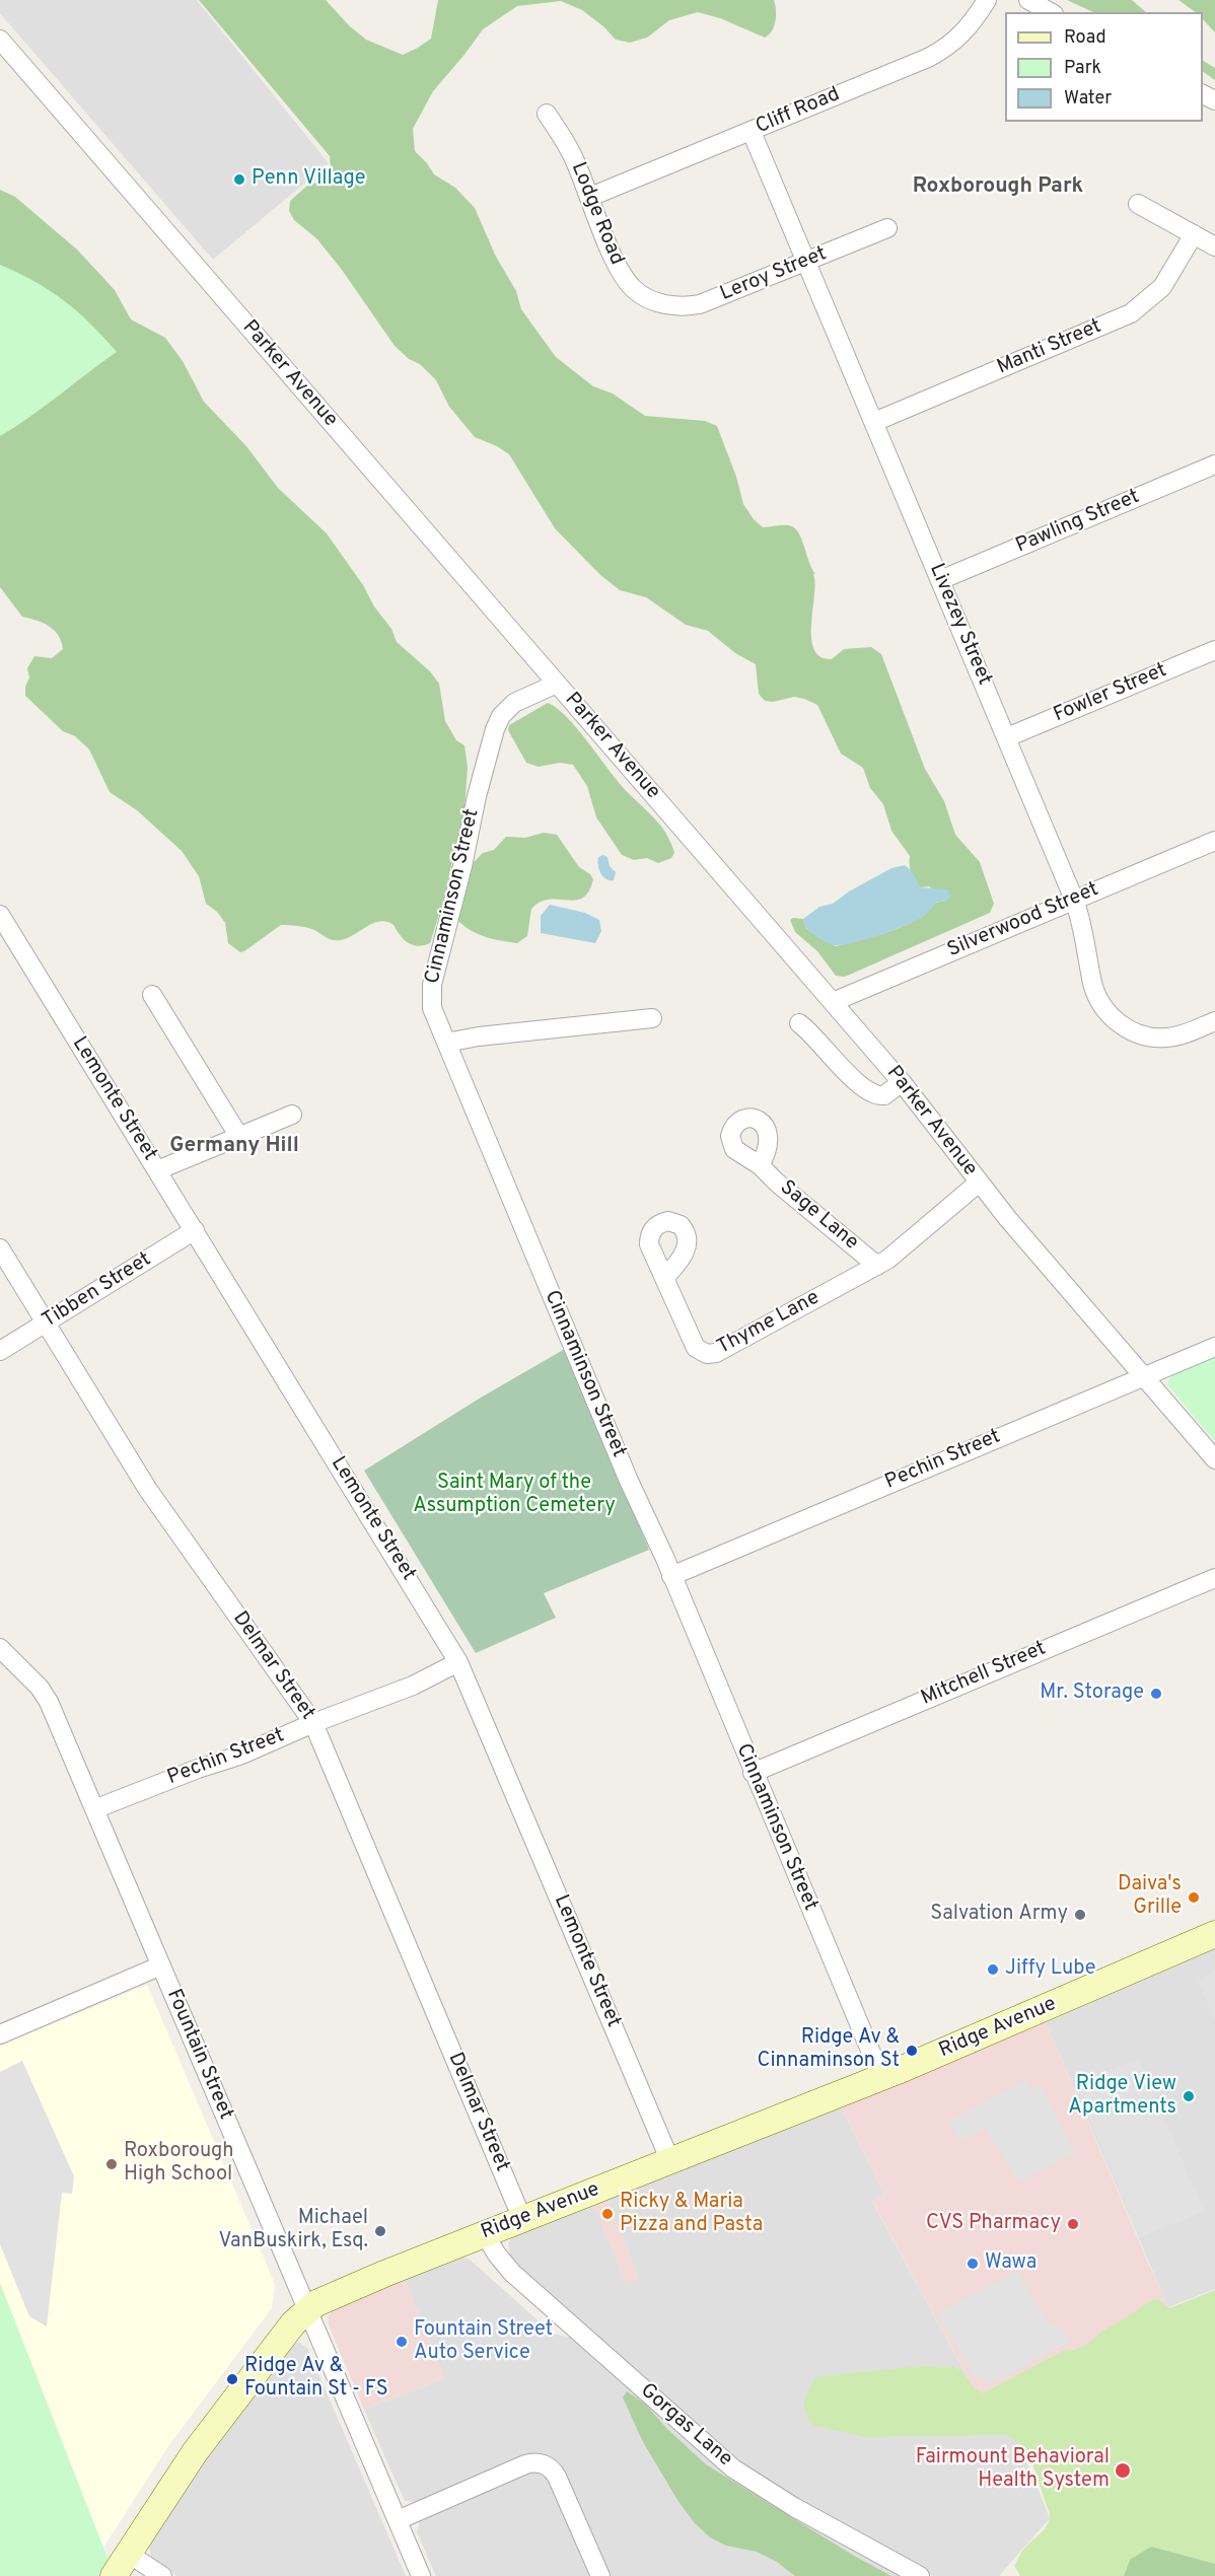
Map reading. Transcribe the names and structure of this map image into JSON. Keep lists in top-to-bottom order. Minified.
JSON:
{"streets":{"main road":["Ridge Avenue"],"street":["Cliff Road","Lodge Road","Leroy Street","Manti Street","Parker Avenue","Pawling Street","Livezey Street","Fowler Street","Cinnaminson Street","Silverwood Street","Lemonte Street","Sage Lane","Tibben Street","Thyme Lane","Pechin Street","Delmar Street","Mitchell Street","Fountain Street","Gorgas Lane"]},"crossings":[["Cliff Road","Lodge Road"],["Cliff Road","Livezey Street"],["Lodge Road","Leroy Street"],["Leroy Street","Livezey Street"],["Manti Street","Livezey Street"],["Parker Avenue","Cinnaminson Street"],["Parker Avenue","Silverwood Street"],["Parker Avenue","Thyme Lane"],["Parker Avenue","Pechin Street"],["Pawling Street","Livezey Street"],["Livezey Street","Fowler Street"],["Livezey Street","Silverwood Street"],["Cinnaminson Street","Pechin Street"],["Cinnaminson Street","Mitchell Street"],["Cinnaminson Street","Ridge Avenue"],["Lemonte Street","Tibben Street"],["Lemonte Street","Pechin Street"],["Lemonte Street","Ridge Avenue"],["Sage Lane","Thyme Lane"],["Tibben Street","Delmar Street"],["Pechin Street","Delmar Street"],["Pechin Street","Fountain Street"],["Delmar Street","Ridge Avenue"],["Ridge Avenue","Fountain Street"],["Ridge Avenue","Gorgas Lane"]],"districts":["Roxborough Park","Germany Hill"],"parks":["Saint Mary of the Assumption Cemetery"],"places":["Penn Village","Mr. Storage","Daiva's Grille","Salvation Army","Jiffy Lube","Ridge Av & Cinnaminson St","Ridge View Apartments","Roxborough High School","Ricky & Maria Pizza and Pasta","CVS Pharmacy","Michael VanBuskirk, Esq.","Wawa","Fountain Street Auto Service","Ridge Av & Fountain St - FS","Fairmount Behavioral Health System"],"legend":["Road","Park","Water"]}
